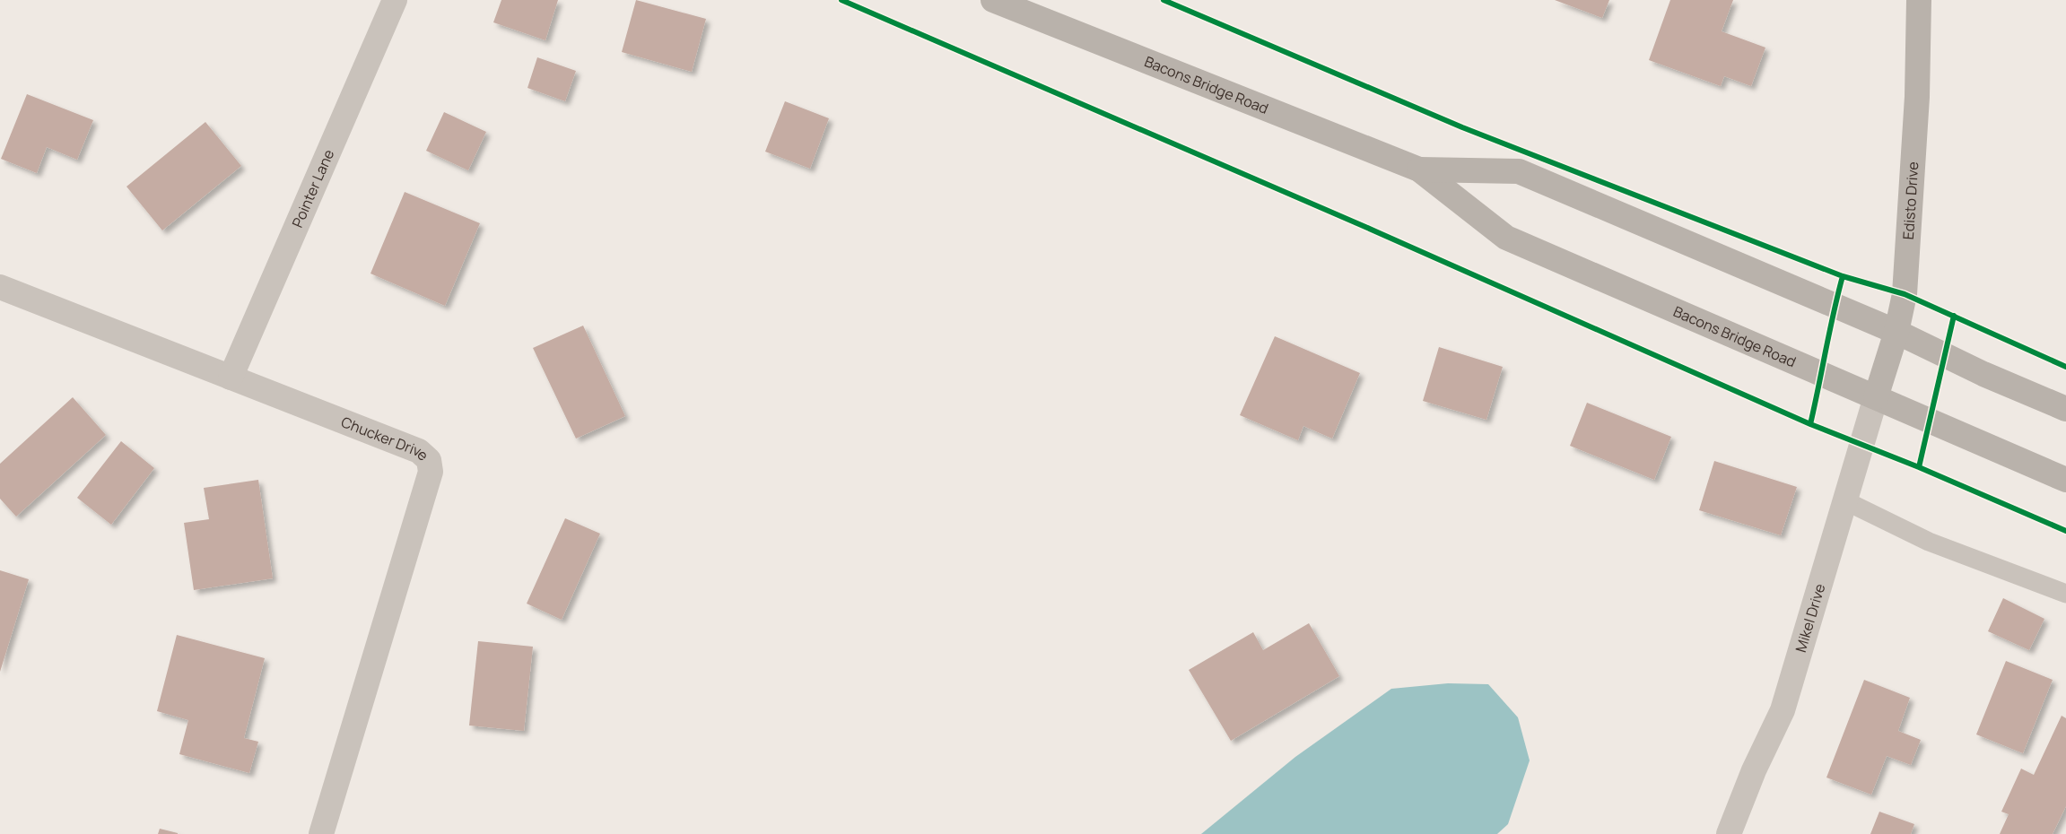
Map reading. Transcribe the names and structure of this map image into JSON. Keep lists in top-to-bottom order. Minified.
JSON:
{"streets":{"main road":["Bacons Bridge Road","Edisto Drive"],"street":["Pointer Lane","Chucker Drive","Mikel Drive"]},"crossings":[["Bacons Bridge Road","Edisto Drive"],["Bacons Bridge Road","Mikel Drive"],["Pointer Lane","Chucker Drive"],["Edisto Drive","Mikel Drive"]]}
